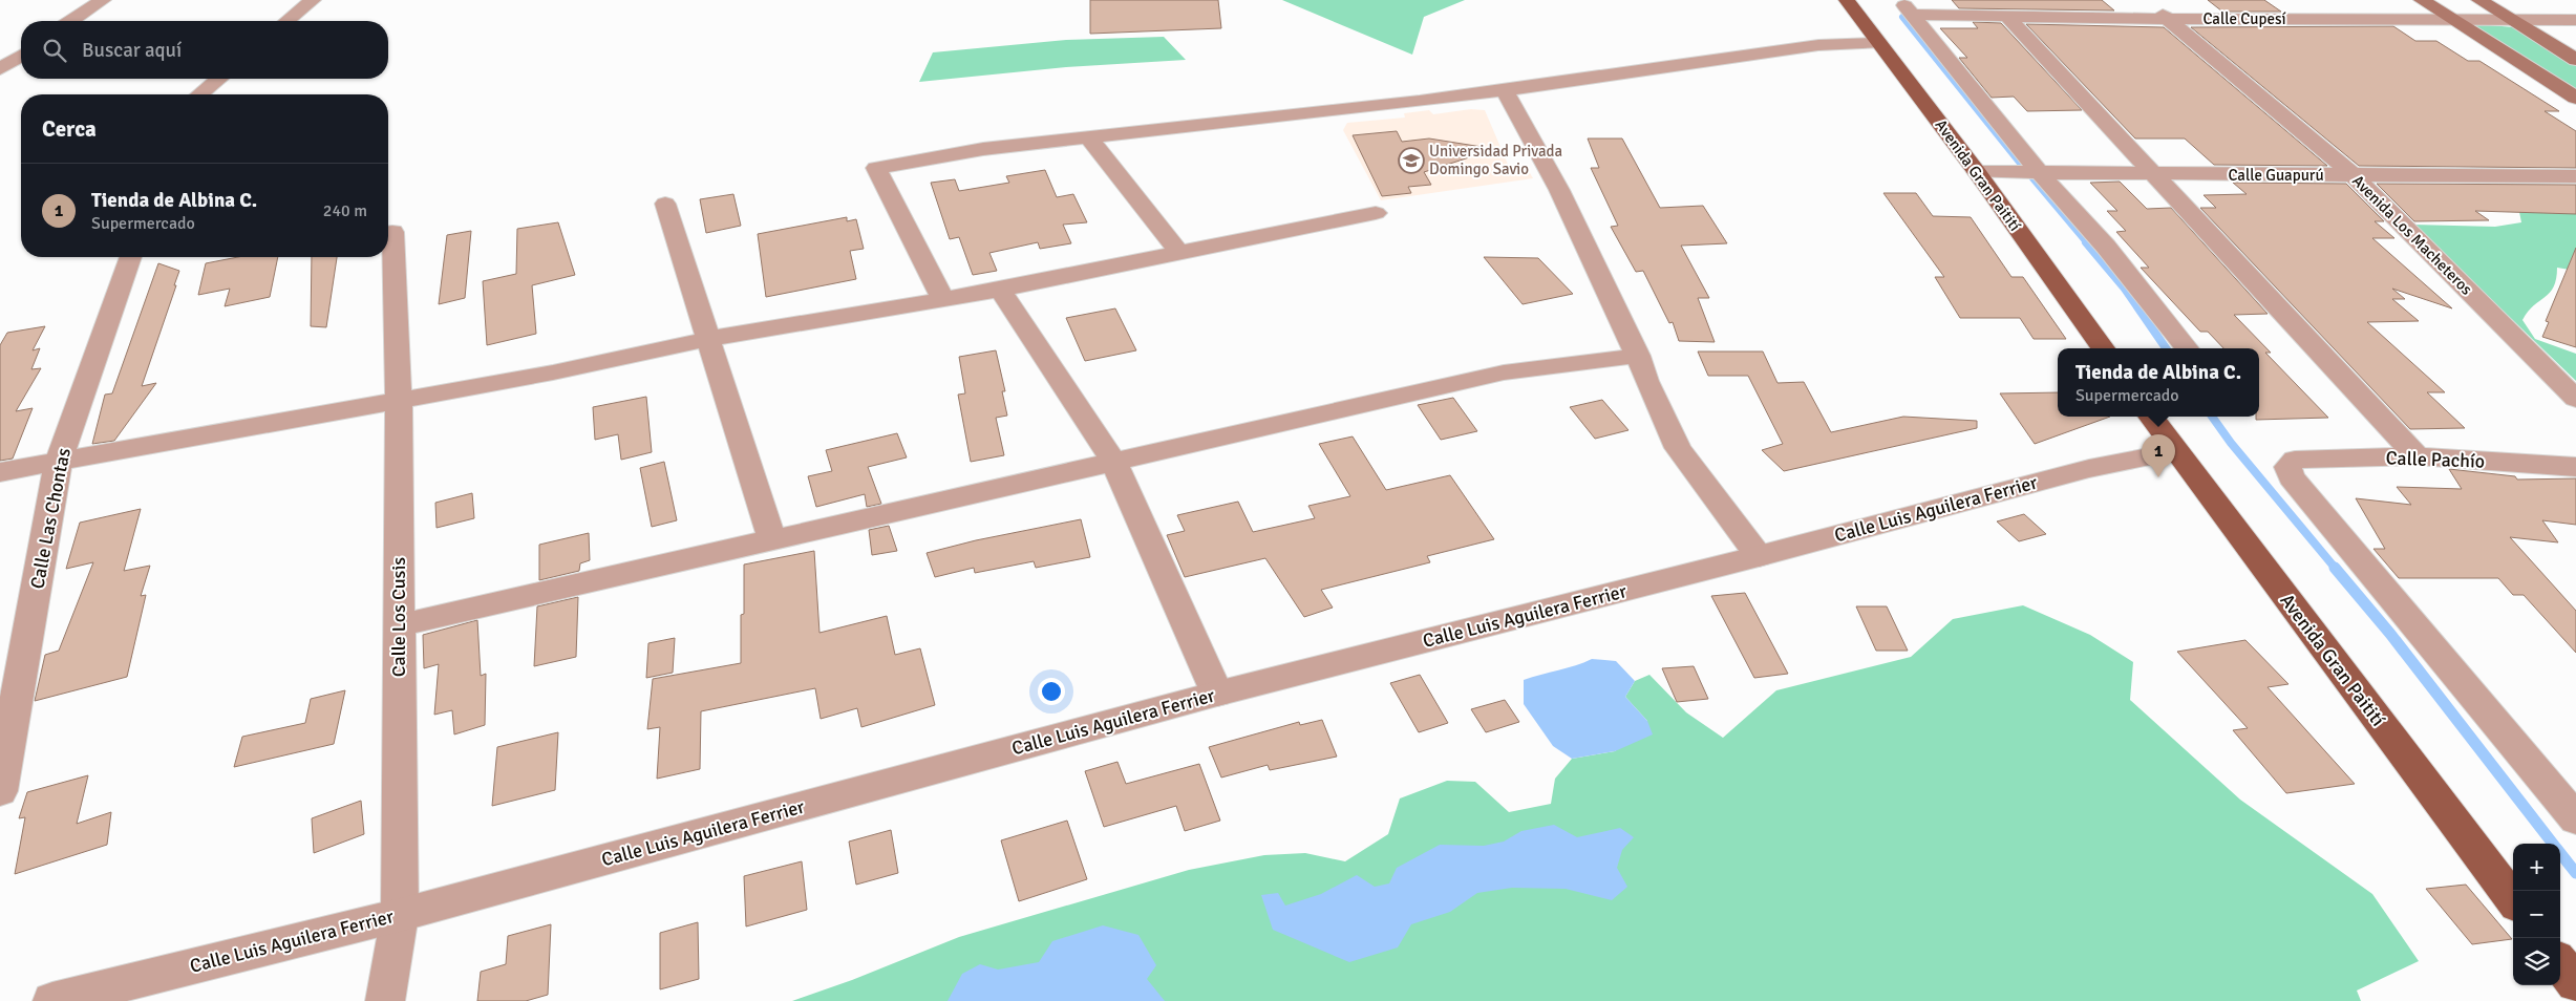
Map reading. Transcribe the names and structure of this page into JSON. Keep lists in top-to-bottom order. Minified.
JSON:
{"streets":{"main road":["Avenida Gran Paitití"],"street":["Calle Cupesí","Calle Guapurú","Avenida Los Macheteros","Calle Pachío","Calle Luis Aguilera Ferrier","Calle Las Chontas","Calle Los Cusis"]},"crossings":[["Calle Cupesí","Avenida Los Macheteros"],["Avenida Gran Paitití","Calle Guapurú"],["Avenida Gran Paitití","Calle Luis Aguilera Ferrier"],["Calle Guapurú","Avenida Los Macheteros"],["Calle Luis Aguilera Ferrier","Calle Los Cusis"]],"places":{"school or university":["Universidad Privada Domingo Savio"]},"page":{"search":"Buscar aquí","heading":"Cerca","list":[{"mark":"1","name":"Tienda de Albina C.","note":"Supermercado","value":"240 m"}],"popup":["Tienda de Albina C.","Supermercado"],"pins":"1","map_buttons":["+","−"]}}
